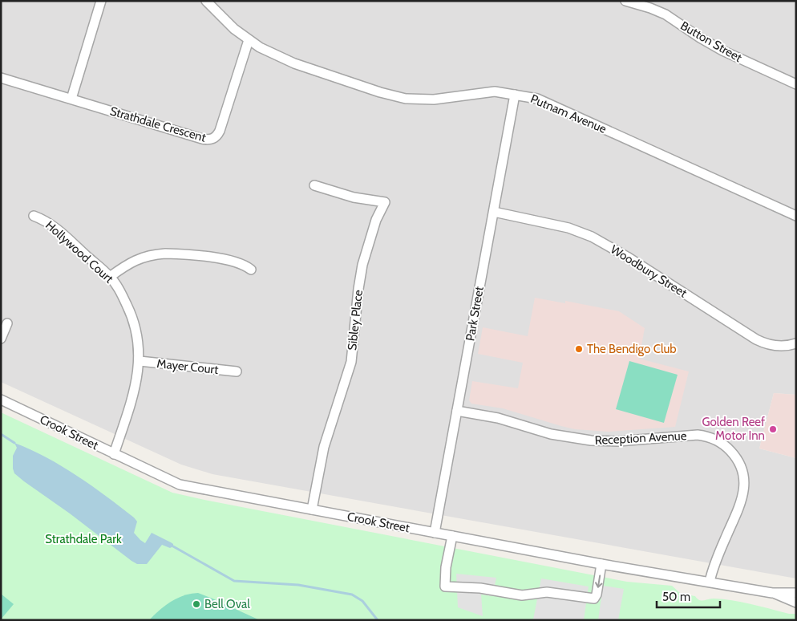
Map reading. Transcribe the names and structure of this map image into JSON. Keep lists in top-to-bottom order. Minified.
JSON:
{"streets":{"street":["Button Street","Putnam Avenue","Strathdale Crescent","Hollywood Court","Woodbury Street","Park Street","Sibley Place","Mayer Court","Crook Street","Reception Avenue"]},"crossings":[["Putnam Avenue","Strathdale Crescent"],["Putnam Avenue","Park Street"],["Hollywood Court","Mayer Court"],["Hollywood Court","Crook Street"],["Woodbury Street","Park Street"],["Park Street","Crook Street"],["Park Street","Reception Avenue"],["Sibley Place","Crook Street"],["Crook Street","Reception Avenue"]],"parks":["Strathdale Park"],"places":["The Bendigo Club","Golden Reef Motor Inn","Bell Oval"],"scale_bar":"50 m"}
